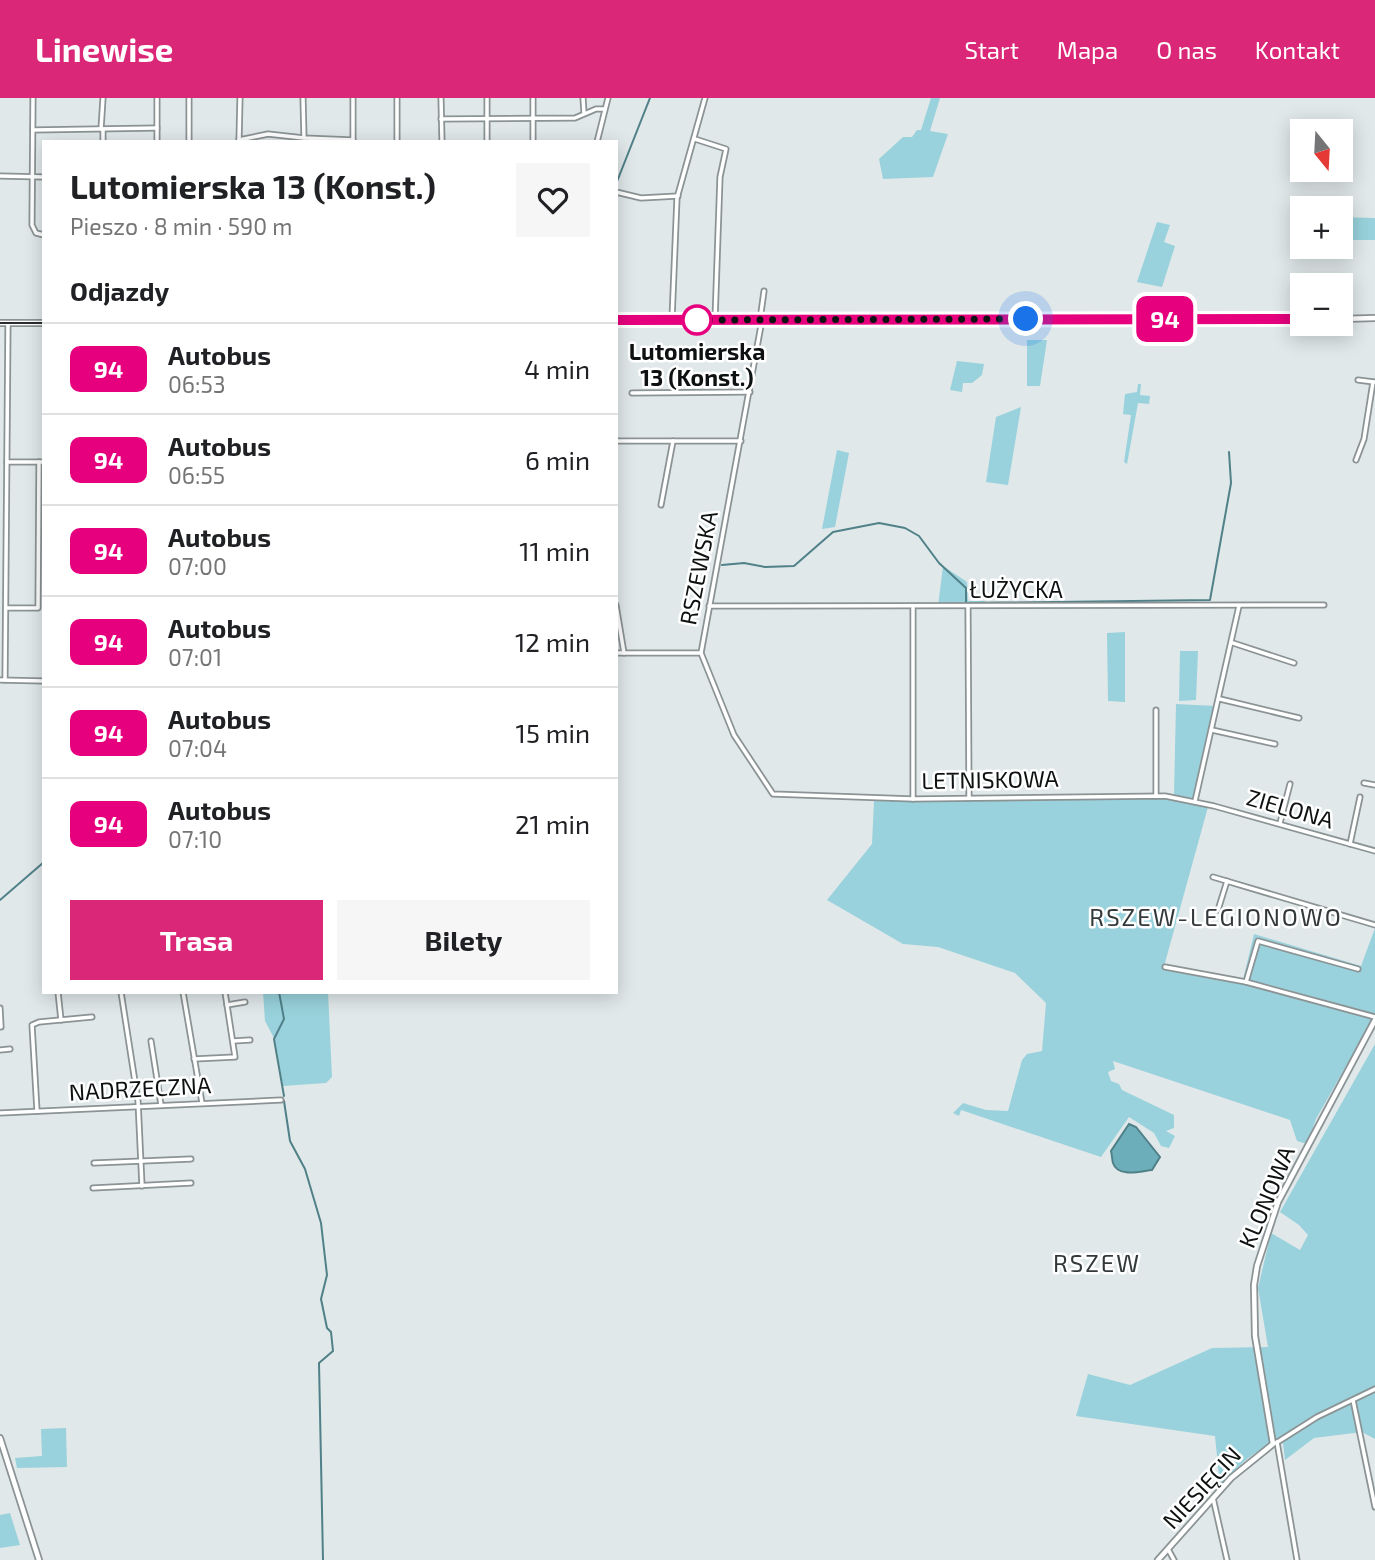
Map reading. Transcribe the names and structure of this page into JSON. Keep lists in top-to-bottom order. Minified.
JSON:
{"streets":{"main road":["KLONOWA","NIESIĘCIN"],"street":["RSZEWSKA","ŁUŻYCKA","LETNISKOWA","ZIELONA","NADRZECZNA"]},"crossings":[["RSZEWSKA","ŁUŻYCKA"],["RSZEWSKA","LETNISKOWA"],["LETNISKOWA","ZIELONA"],["KLONOWA","NIESIĘCIN"]],"districts":["RSZEW-LEGIONOWO","RSZEW"],"places":["Lutomierska 13 (Konst.)"],"lines":["bus line 94"],"north":"bottom","page":{"header":"Linewise","nav":["Start","Mapa","O nas","Kontakt"],"on_map":"94","map_buttons":["+","−"],"heading":[["Lutomierska 13 (Konst.)","Pieszo · 8 min · 590 m"],"Odjazdy"],"list":[{"mark":"94","name":"Autobus","note":"06:53","value":"4 min"},{"mark":"94","name":"Autobus","note":"06:55","value":"6 min"},{"mark":"94","name":"Autobus","note":"07:00","value":"11 min"},{"mark":"94","name":"Autobus","note":"07:01","value":"12 min"},{"mark":"94","name":"Autobus","note":"07:04","value":"15 min"},{"mark":"94","name":"Autobus","note":"07:10","value":"21 min"}],"buttons":["Trasa","Bilety"]}}
